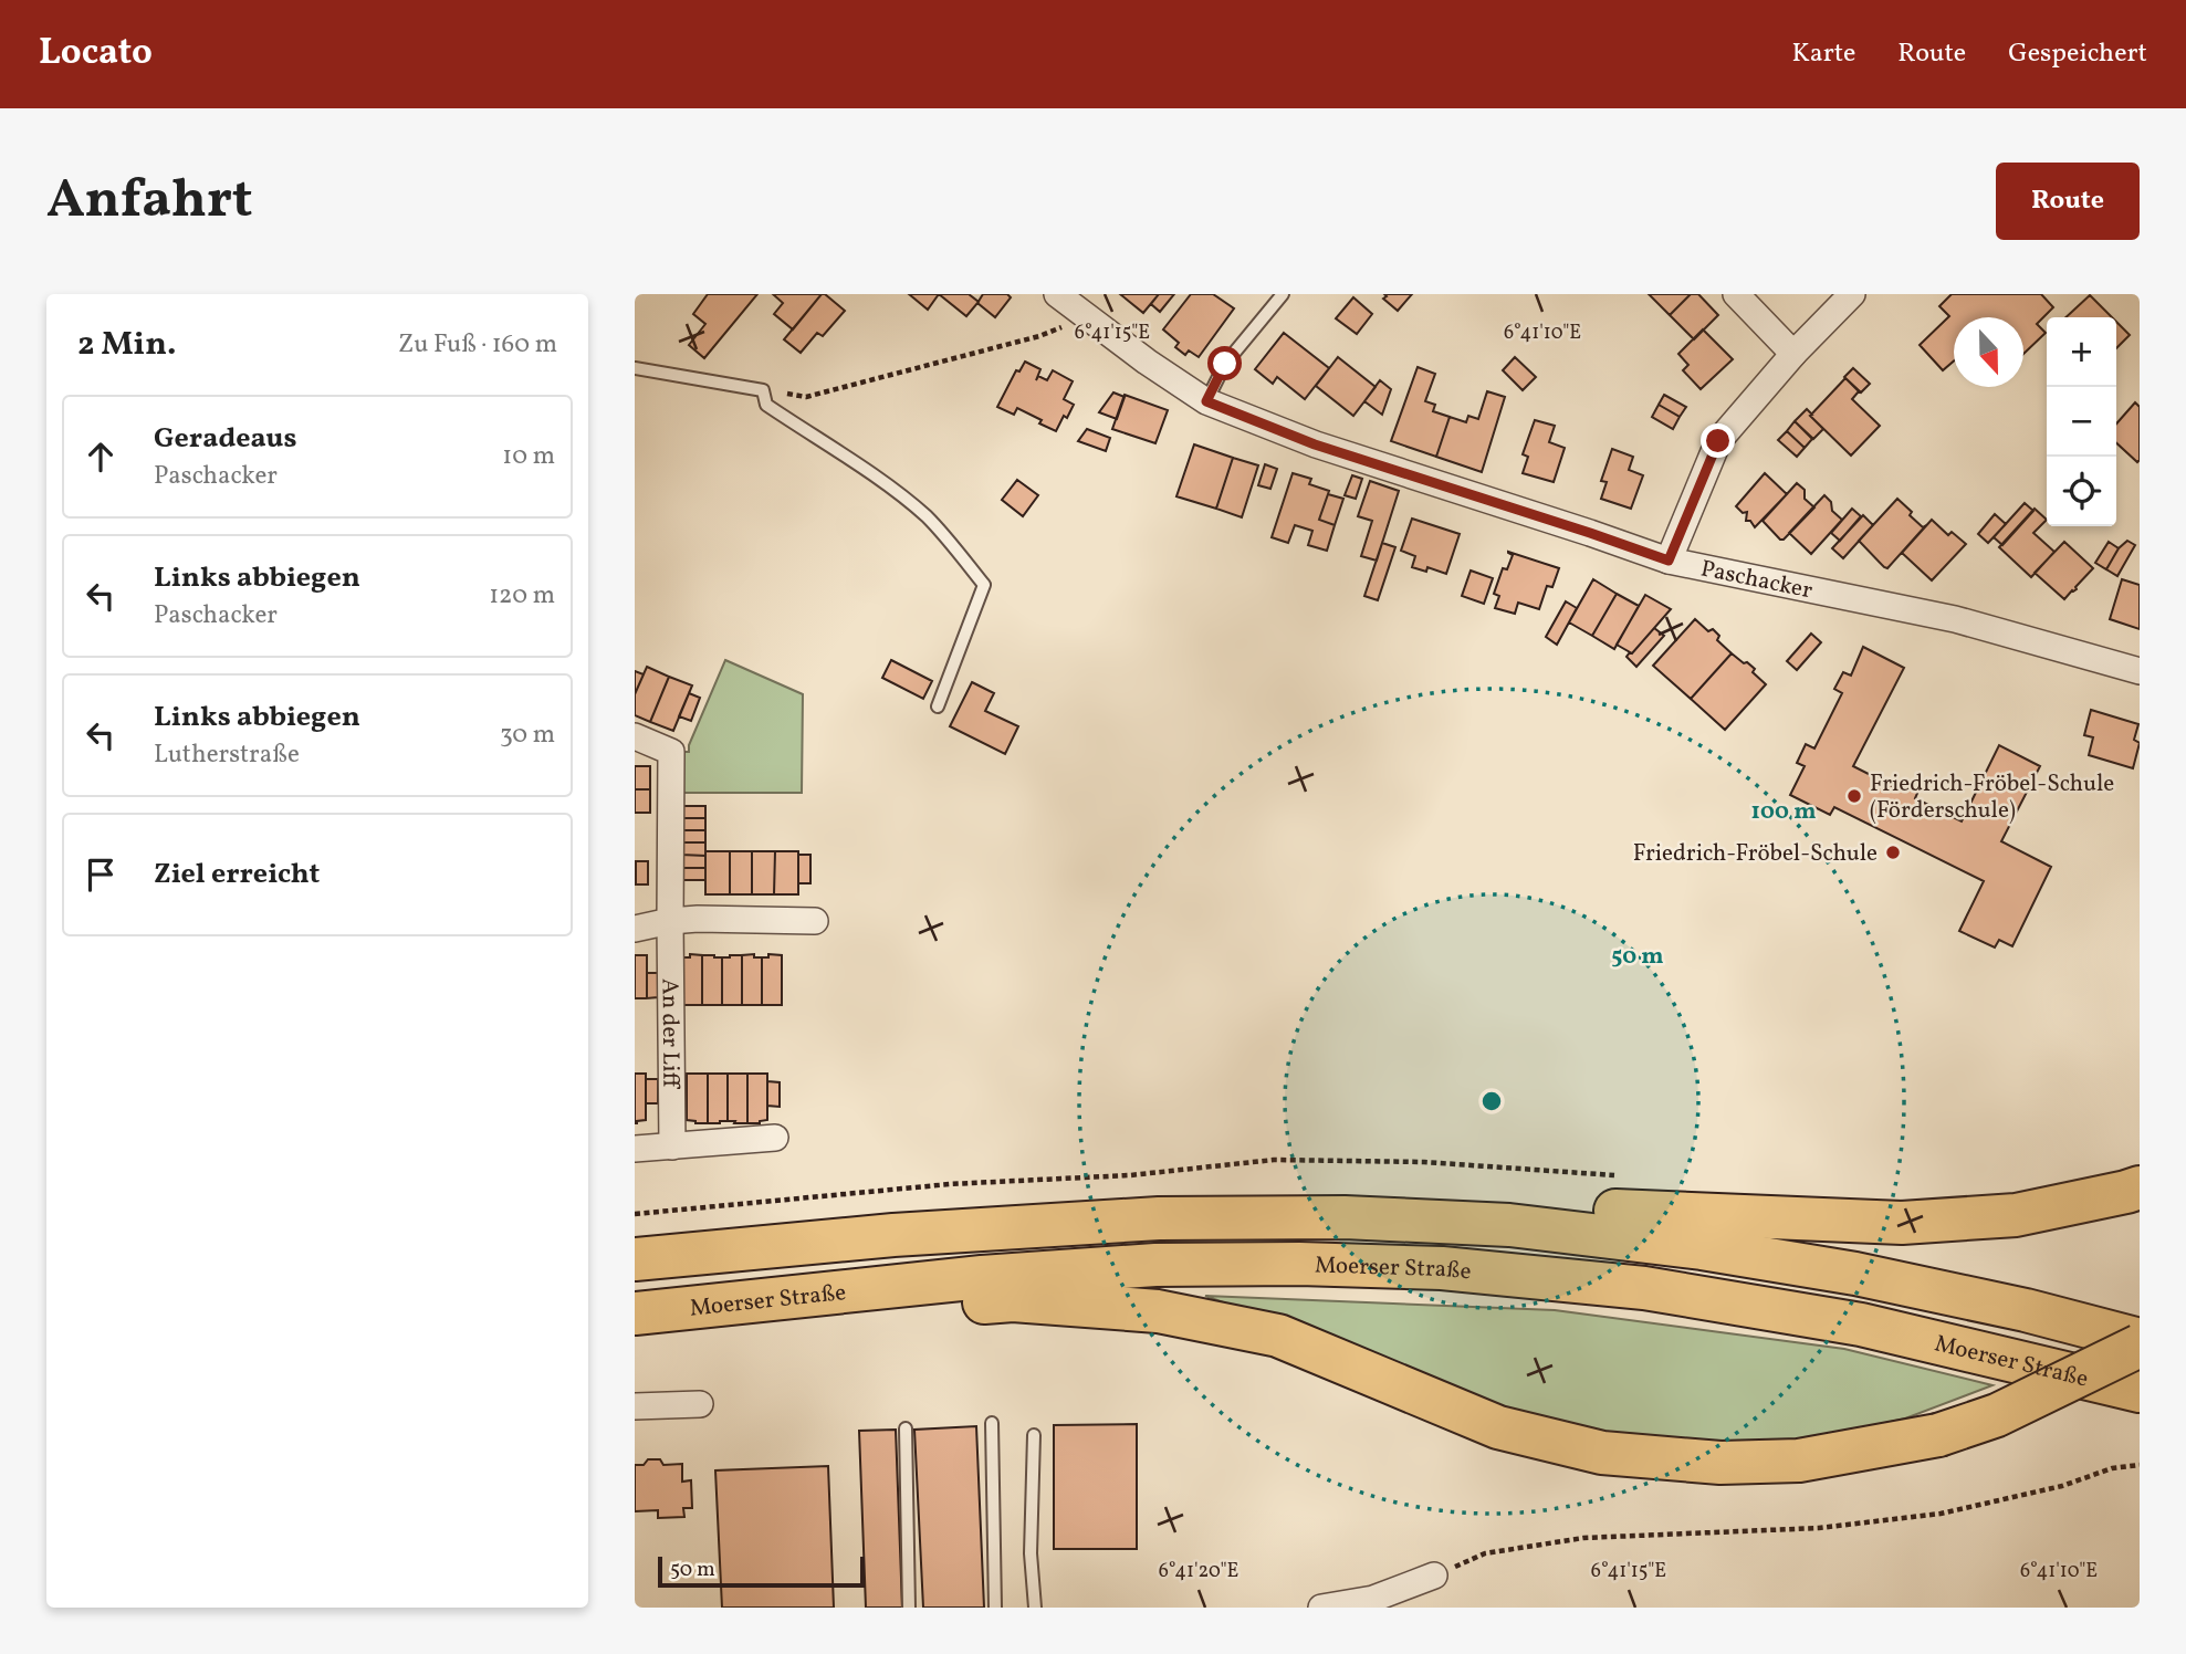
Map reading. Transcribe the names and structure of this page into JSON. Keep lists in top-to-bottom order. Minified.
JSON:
{"streets":{"highway":["Moerser Straße"],"street":["Paschacker","An der Liff"]},"places":["Friedrich-Fröbel-Schule (Förderschule)","Friedrich-Fröbel-Schule"],"scale_bar":"50 m","north":"bottom","page":{"header":"Locato","nav":["Karte","Route","Gespeichert"],"buttons":"Route","title":"Anfahrt","heading":["2 Min.","Zu Fuß · 160 m"],"map_buttons":["+","−"],"list":[["Geradeaus","Paschacker","10 m"],["Links abbiegen","Paschacker","120 m"],["Links abbiegen","Lutherstraße","30 m"],"Ziel erreicht"],"scale":"50 m"},"coordinates":["6°41'15\"E","6°41'10\"E","6°41'20\"E"],"rings":["100 m","50 m"]}
